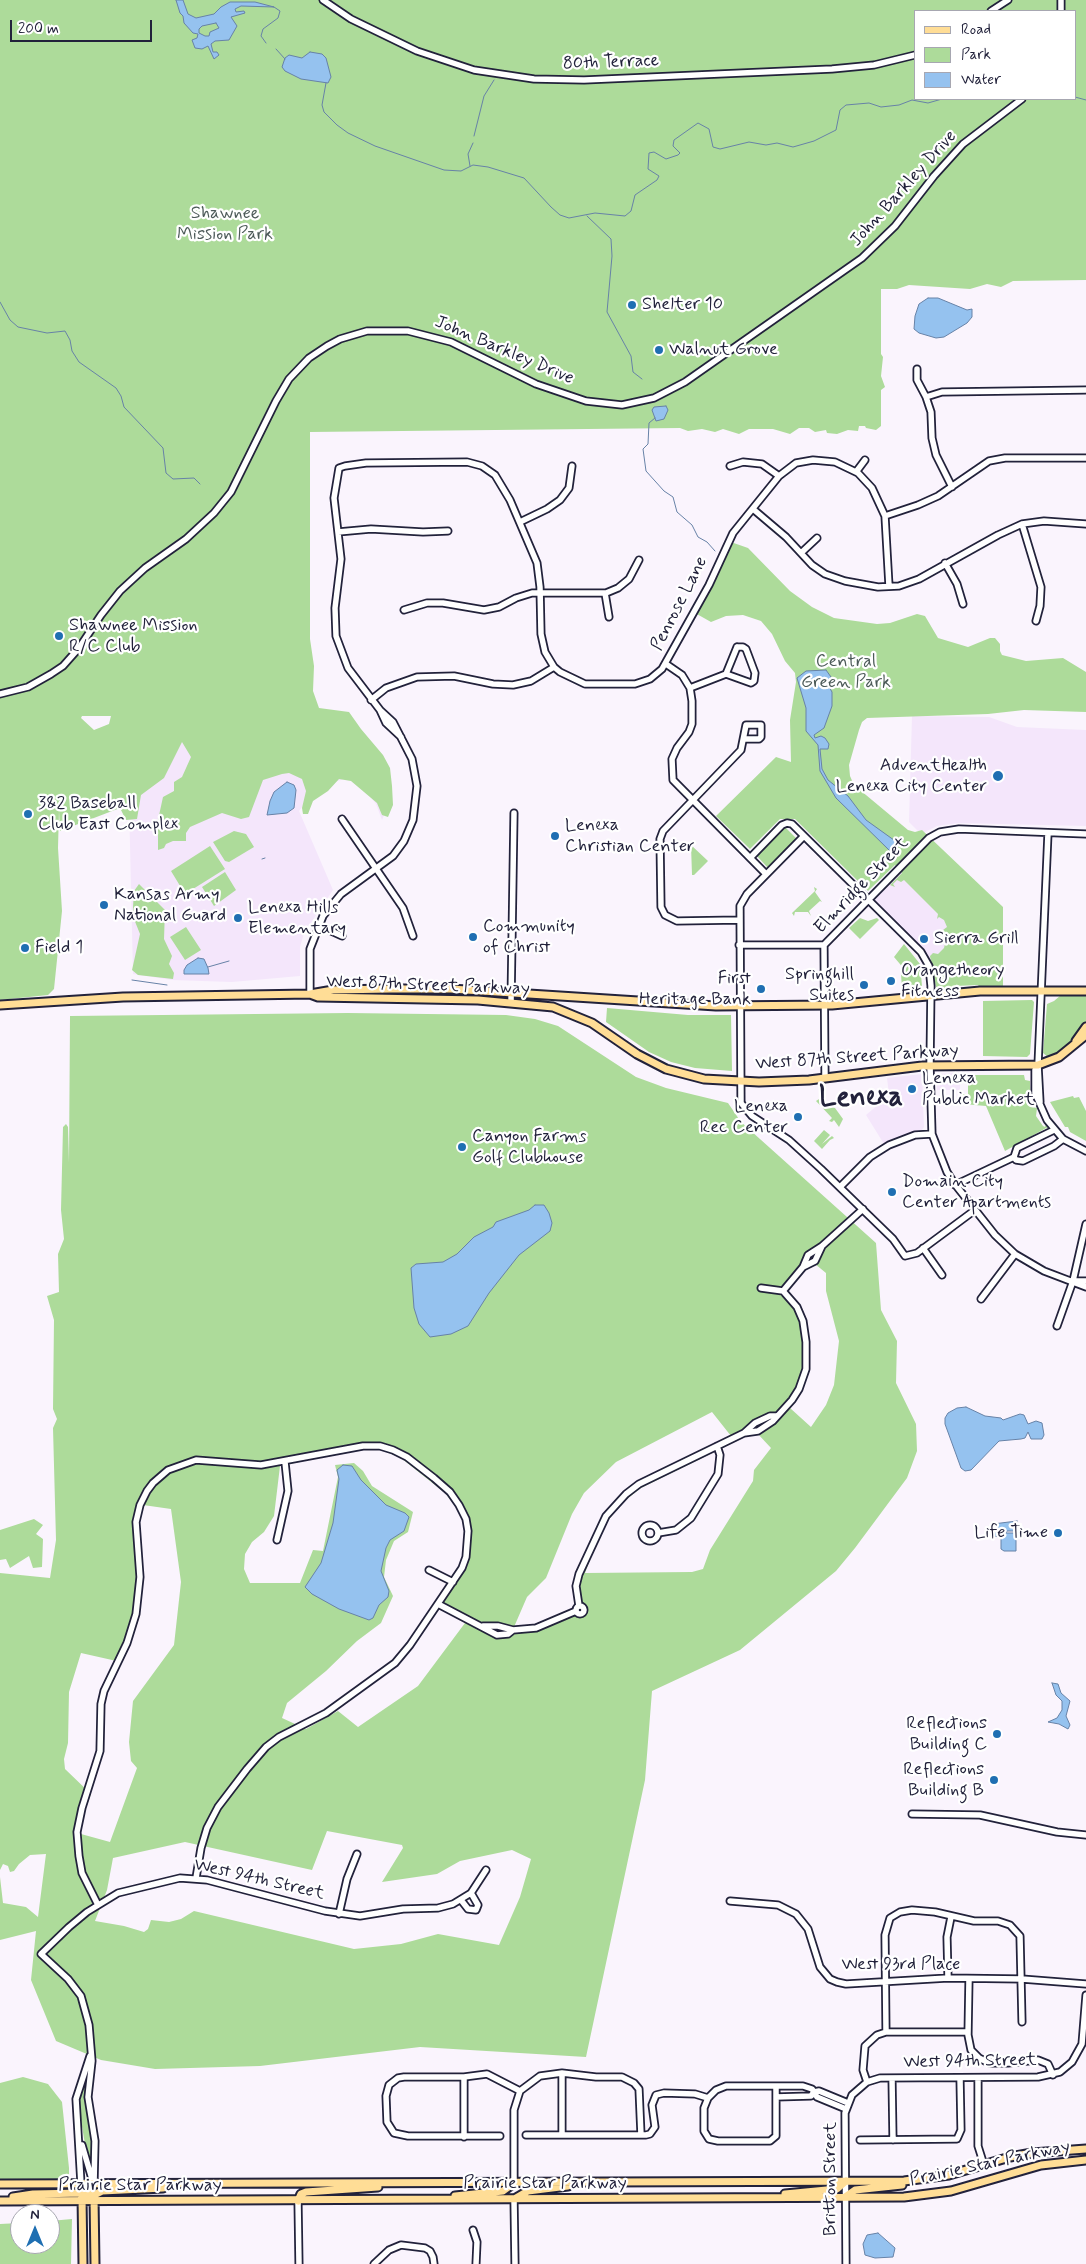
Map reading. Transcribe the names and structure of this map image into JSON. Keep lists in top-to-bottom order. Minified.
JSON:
{"streets":{"main road":["West 87th Street Parkway","Prairie Star Parkway"],"street":["80th Terrace","John Barkley Drive","Penrose Lane","Elmridge Street","West 94th Street","West 93rd Place","Britton Street"]},"crossings":[["Elmridge Street","West 87th Street Parkway"],["West 94th Street","Britton Street"],["Prairie Star Parkway","Britton Street"]],"districts":["Lenexa"],"parks":["Shawnee Mission Park","Central Green Park"],"places":["Shelter 10","Walnut Grove","Shawnee Mission R/C Club","AdventHealth Lenexa City Center","3&2 Baseball Club East Complex","Lenexa Christian Center","Kansas Army National Guard","Lenexa Hills Elementary","Community of Christ","Sierra Grill","Field 1","Orangetheory Fitness","Springhill Suites","First Heritage Bank","Lenexa Public Market","Lenexa Rec Center","Canyon Farms Golf Clubhouse","Domain City Center Apartments","Life Time","Reflections Building C","Reflections Building B"],"legend":["Road","Park","Water"],"scale_bar":"200 m","north":"top"}
